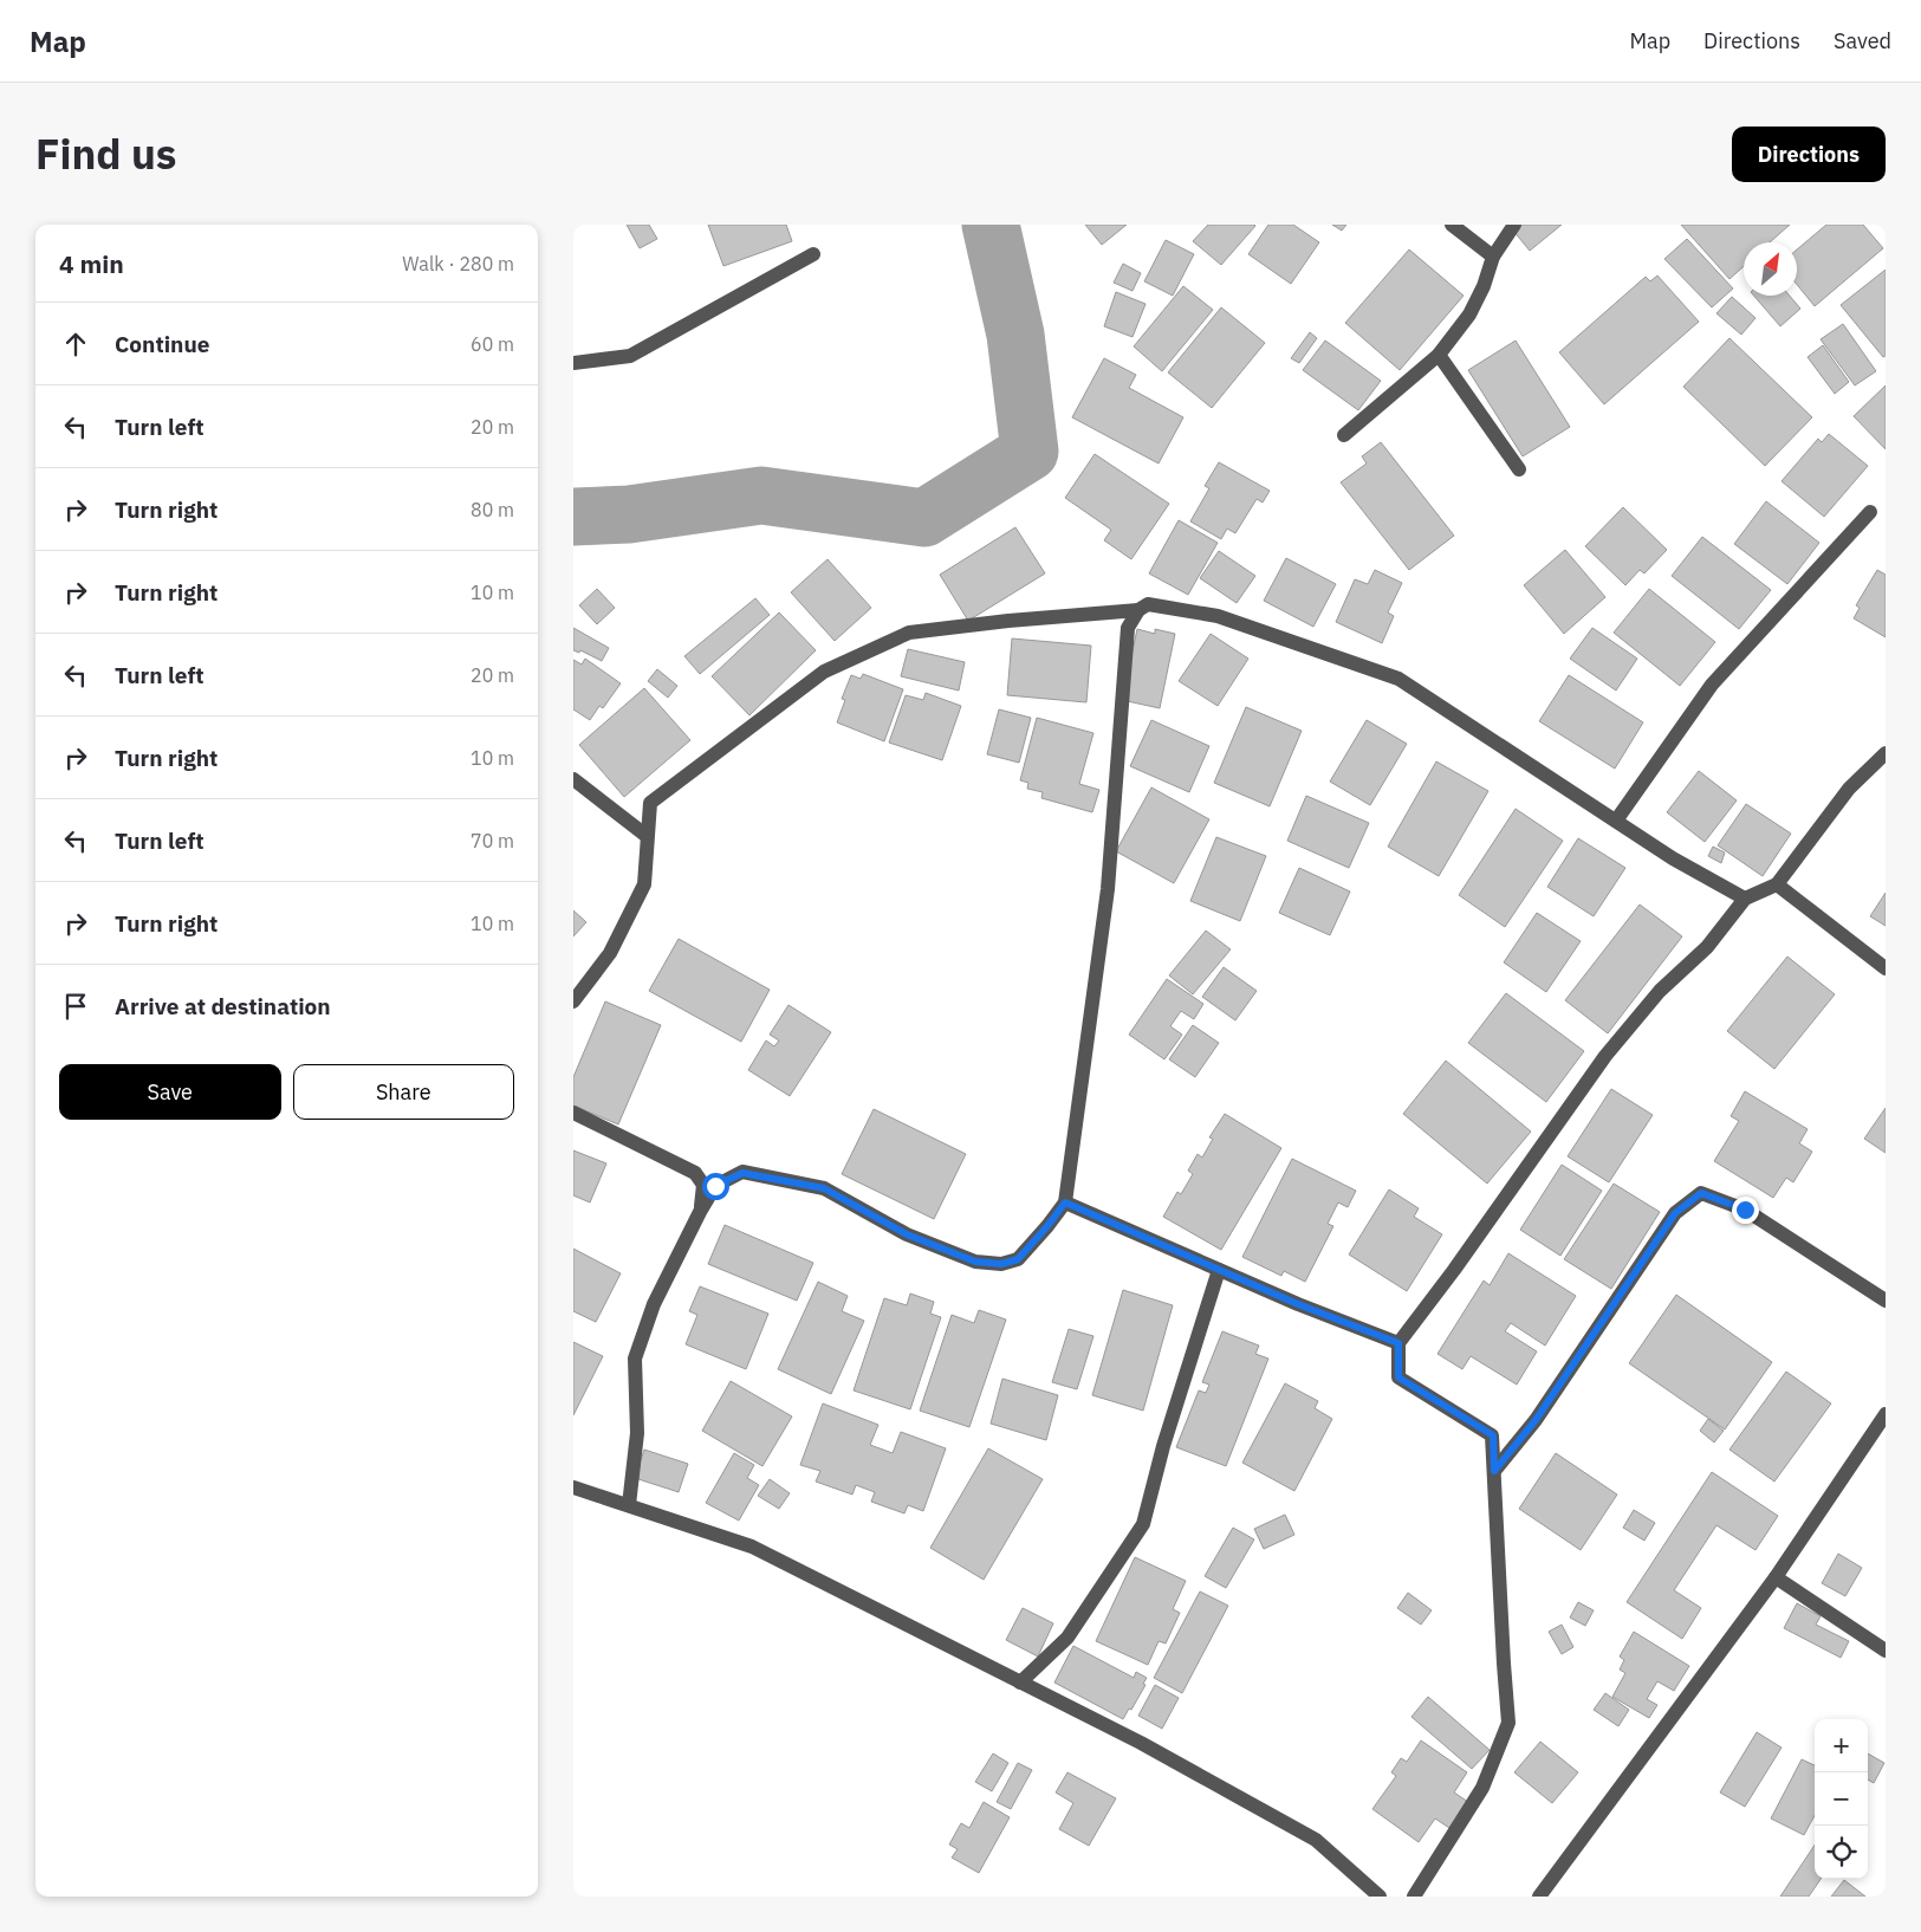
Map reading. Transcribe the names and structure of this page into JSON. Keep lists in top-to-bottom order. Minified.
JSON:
{"north":"top right","page":{"header":"Map","nav":["Map","Directions","Saved"],"title":"Find us","buttons":["Directions",["Save","Share"]],"heading":["4 min","Walk · 280 m"],"list":[["Continue","60 m"],["Turn left","20 m"],["Turn right","80 m"],["Turn right","10 m"],["Turn left","20 m"],["Turn right","10 m"],["Turn left","70 m"],["Turn right","10 m"],"Arrive at destination"],"map_buttons":["+","−"]}}
